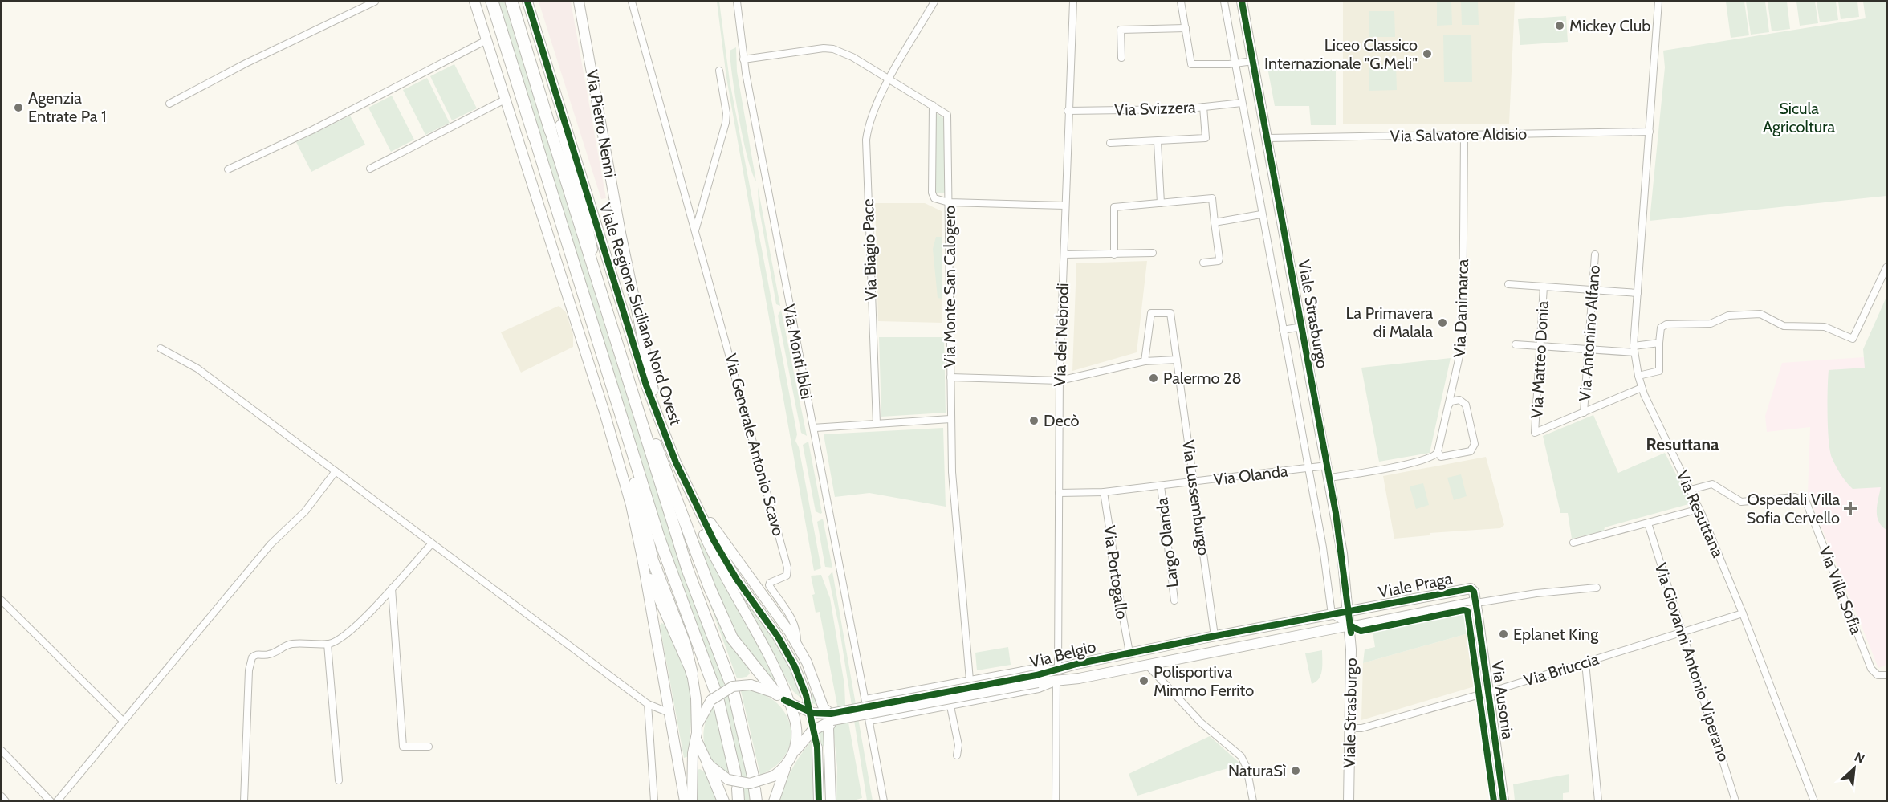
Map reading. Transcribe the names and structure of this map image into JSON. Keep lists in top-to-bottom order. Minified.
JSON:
{"streets":{"main road":["Viale Regione Siciliana Nord Ovest"],"street":["Via Svizzera","Via Pietro Nenni","Via Salvatore Aldisio","Via Biagio Pace","Via Monte San Calogero","Via Danimarca","Viale Strasburgo","Via Antonino Alfano","Via dei Nebrodi","Via Monti Iblei","Via Matteo Donia","Via Generale Antonio Scavo","Via Olanda","Via Lussemburgo","Via Resuttana","Largo Olanda","Via Portogallo","Viale Praga","Via Villa Sofia","Via Belgio","Via Giovanni Antonio Viperano","Via Briuccia","Via Ausonia"]},"crossings":[["Via Svizzera","Viale Strasburgo"],["Via Svizzera","Via dei Nebrodi"],["Via Pietro Nenni","Viale Regione Siciliana Nord Ovest"],["Via Salvatore Aldisio","Via Danimarca"],["Via Salvatore Aldisio","Viale Strasburgo"],["Via Salvatore Aldisio","Via Resuttana"],["Via Biagio Pace","Via Monte San Calogero"],["Via Monte San Calogero","Via Monti Iblei"],["Via Monte San Calogero","Via Belgio"],["Viale Strasburgo","Via Olanda"],["Viale Strasburgo","Viale Praga"],["Viale Strasburgo","Via Belgio"],["Viale Strasburgo","Via Briuccia"],["Via Antonino Alfano","Via Matteo Donia"],["Via dei Nebrodi","Via Olanda"],["Via dei Nebrodi","Via Belgio"],["Via Monti Iblei","Via Belgio"],["Via Olanda","Via Lussemburgo"],["Via Olanda","Largo Olanda"],["Via Olanda","Via Portogallo"],["Via Lussemburgo","Via Belgio"],["Via Resuttana","Via Villa Sofia"],["Via Resuttana","Via Briuccia"],["Via Portogallo","Via Belgio"],["Viale Praga","Via Belgio"],["Viale Praga","Via Ausonia"],["Via Giovanni Antonio Viperano","Via Briuccia"],["Via Briuccia","Via Ausonia"]],"districts":["Resuttana"],"parks":["Sicula Agricoltura"],"places":{"other":["Mickey Club","Liceo Classico Internazionale \"G.Meli\"","Agenzia Entrate Pa 1","La Primavera di Malala","Palermo 28","Decò","Eplanet King","Polisportiva Mimmo Ferrito","NaturaSì"],"health":["Ospedali Villa Sofia Cervello"]},"north":"top right"}
